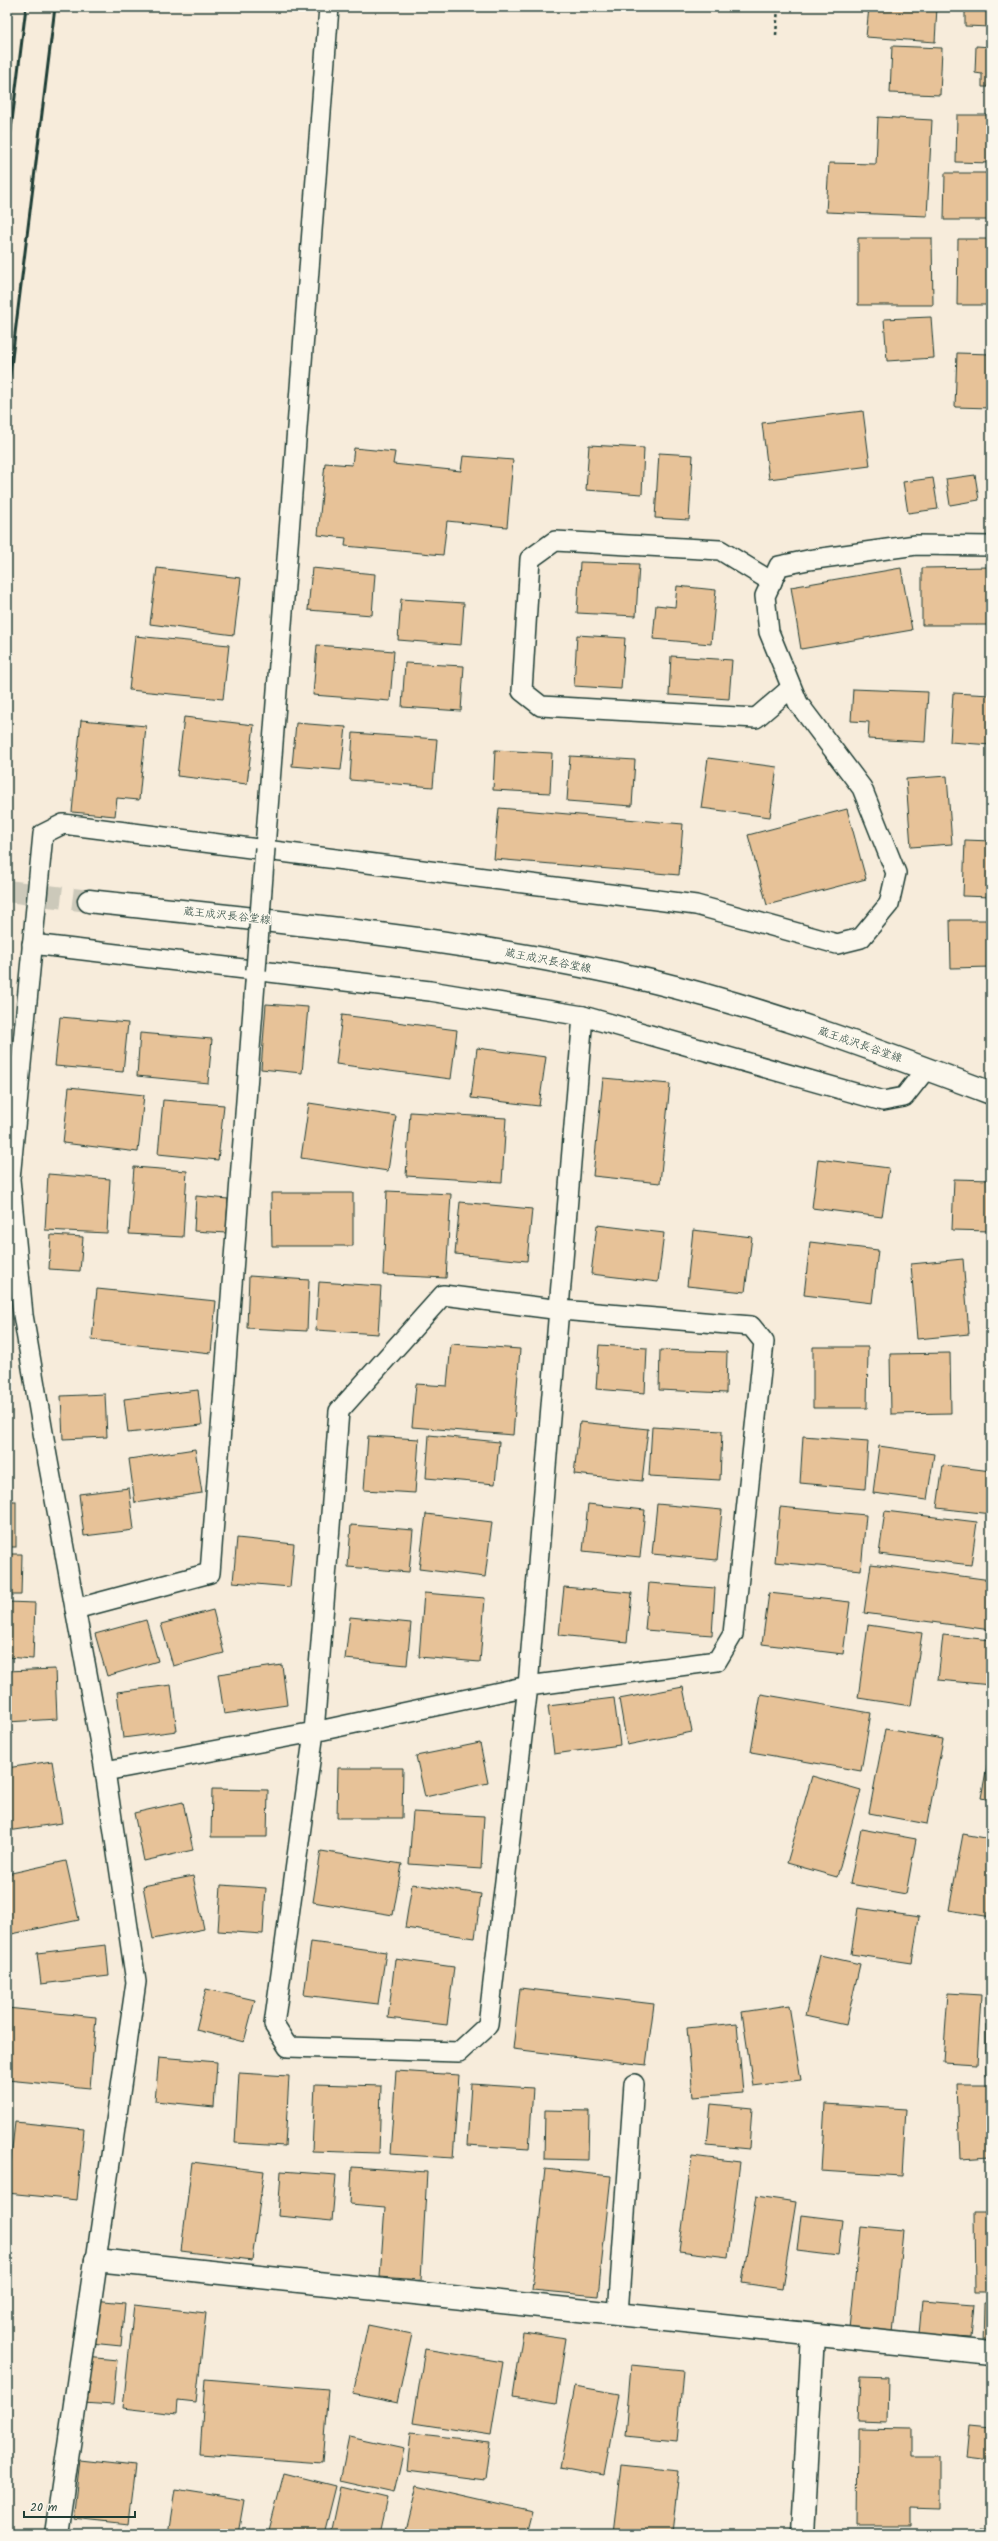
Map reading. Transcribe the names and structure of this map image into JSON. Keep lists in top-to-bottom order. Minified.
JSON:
{"streets":{"street":["蔵王成沢長谷堂線"]},"scale_bar":"20 m"}
